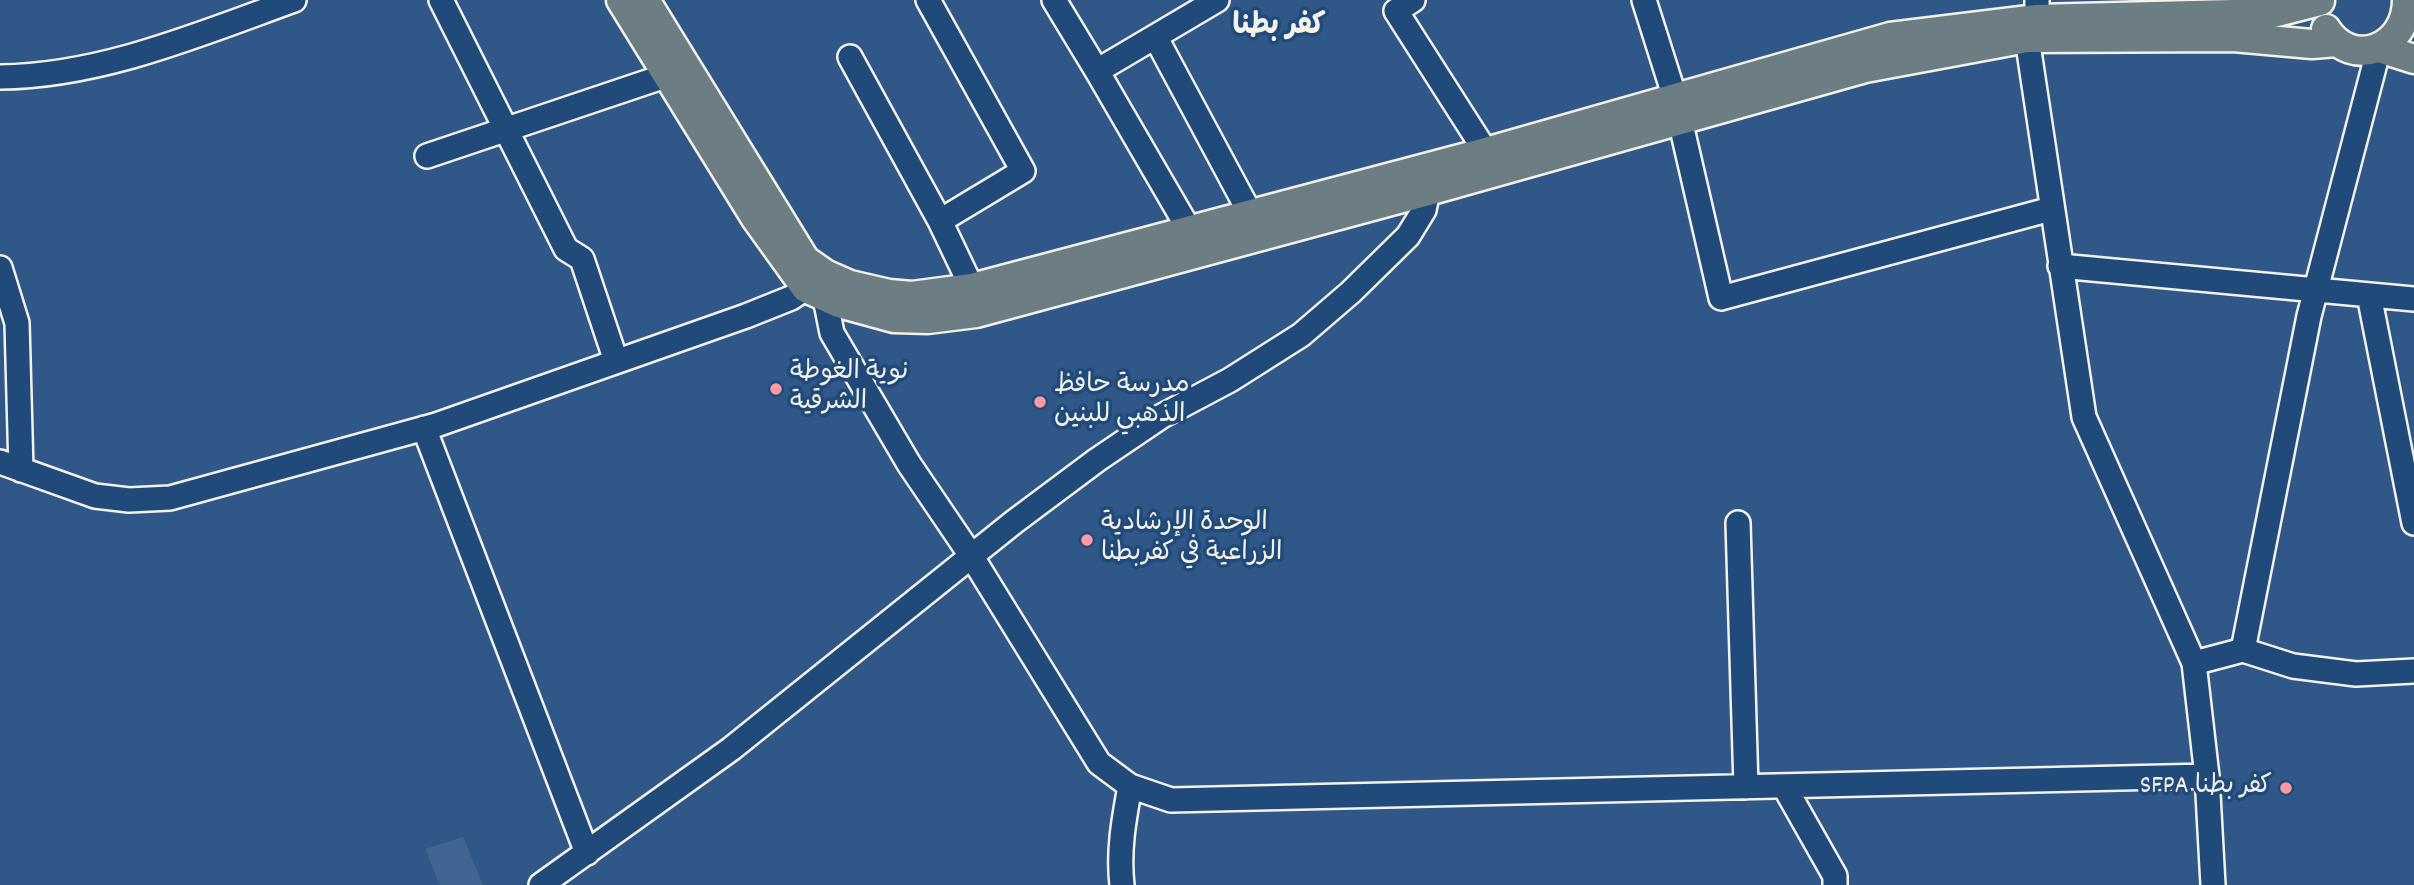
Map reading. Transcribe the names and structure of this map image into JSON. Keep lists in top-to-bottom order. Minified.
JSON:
{"districts":["كفر بطنا"],"places":["نوية الغوطة الشرقية","مدرسة حافظ الذهبي للبنين","الوحدة الإرشادية الزراعية في كفربطنا","SFPA كفر بطنا"]}
